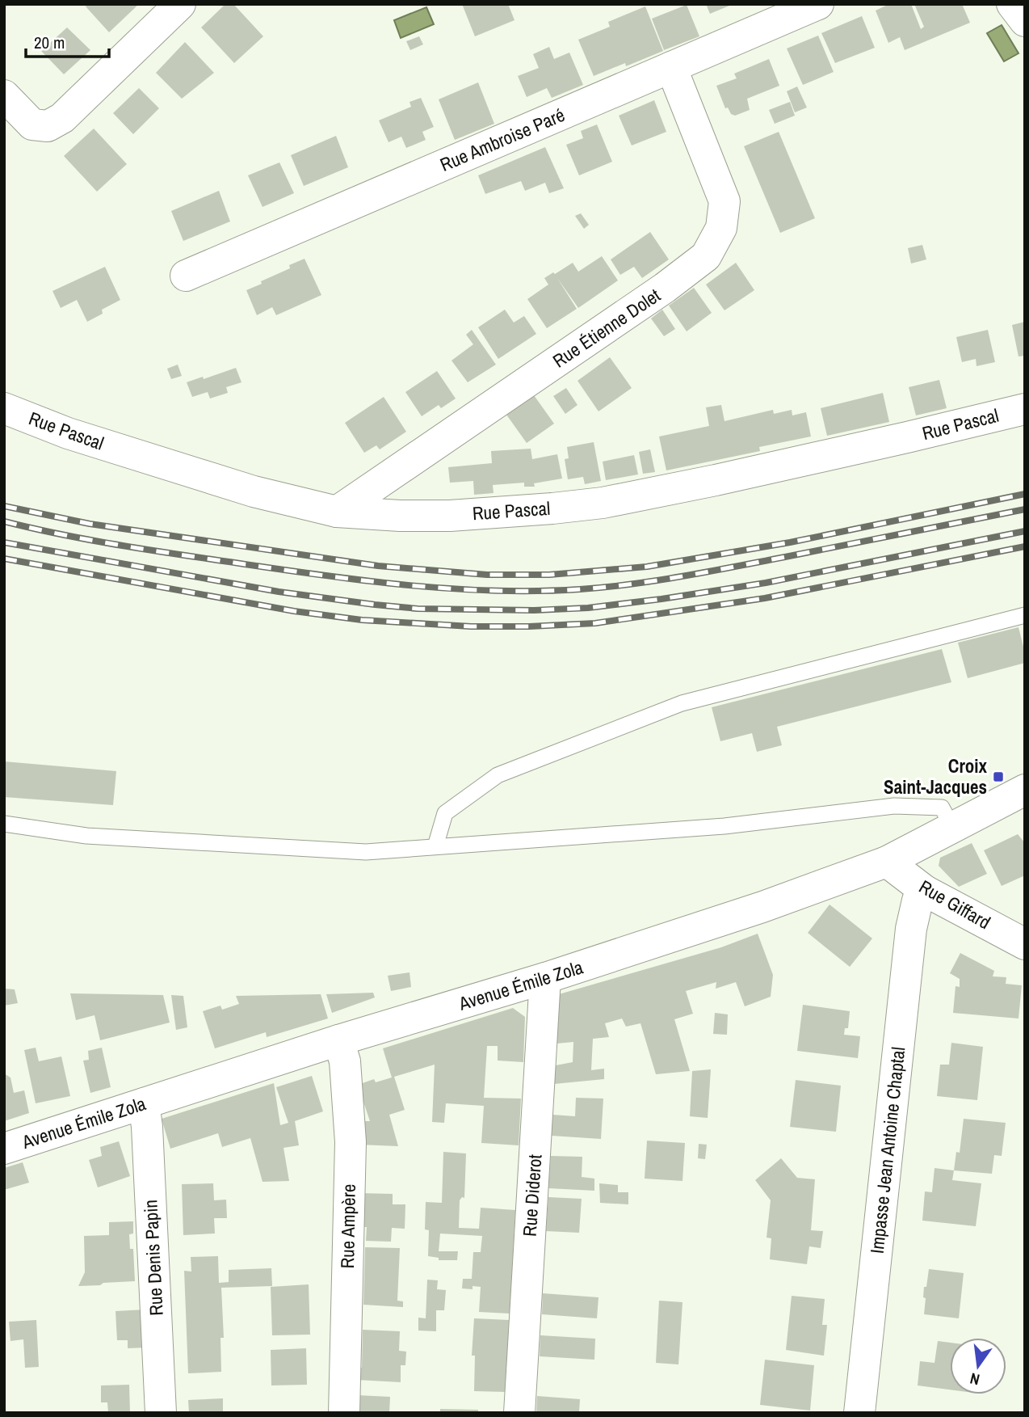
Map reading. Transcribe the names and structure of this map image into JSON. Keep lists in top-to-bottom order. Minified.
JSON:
{"streets":{"street":["Rue Ambroise Paré","Rue Étienne Dolet","Rue Pascal","Rue Giffard","Avenue Émile Zola","Impasse Jean Antoine Chaptal","Rue Diderot","Rue Ampère","Rue Denis Papin"]},"crossings":[["Rue Ambroise Paré","Rue Étienne Dolet"],["Rue Étienne Dolet","Rue Pascal"],["Rue Giffard","Avenue Émile Zola"],["Rue Giffard","Impasse Jean Antoine Chaptal"],["Avenue Émile Zola","Rue Diderot"],["Avenue Émile Zola","Rue Ampère"],["Avenue Émile Zola","Rue Denis Papin"]],"places":{"transit":["Croix Saint-Jacques"]},"scale_bar":"20 m","north":"bottom"}
